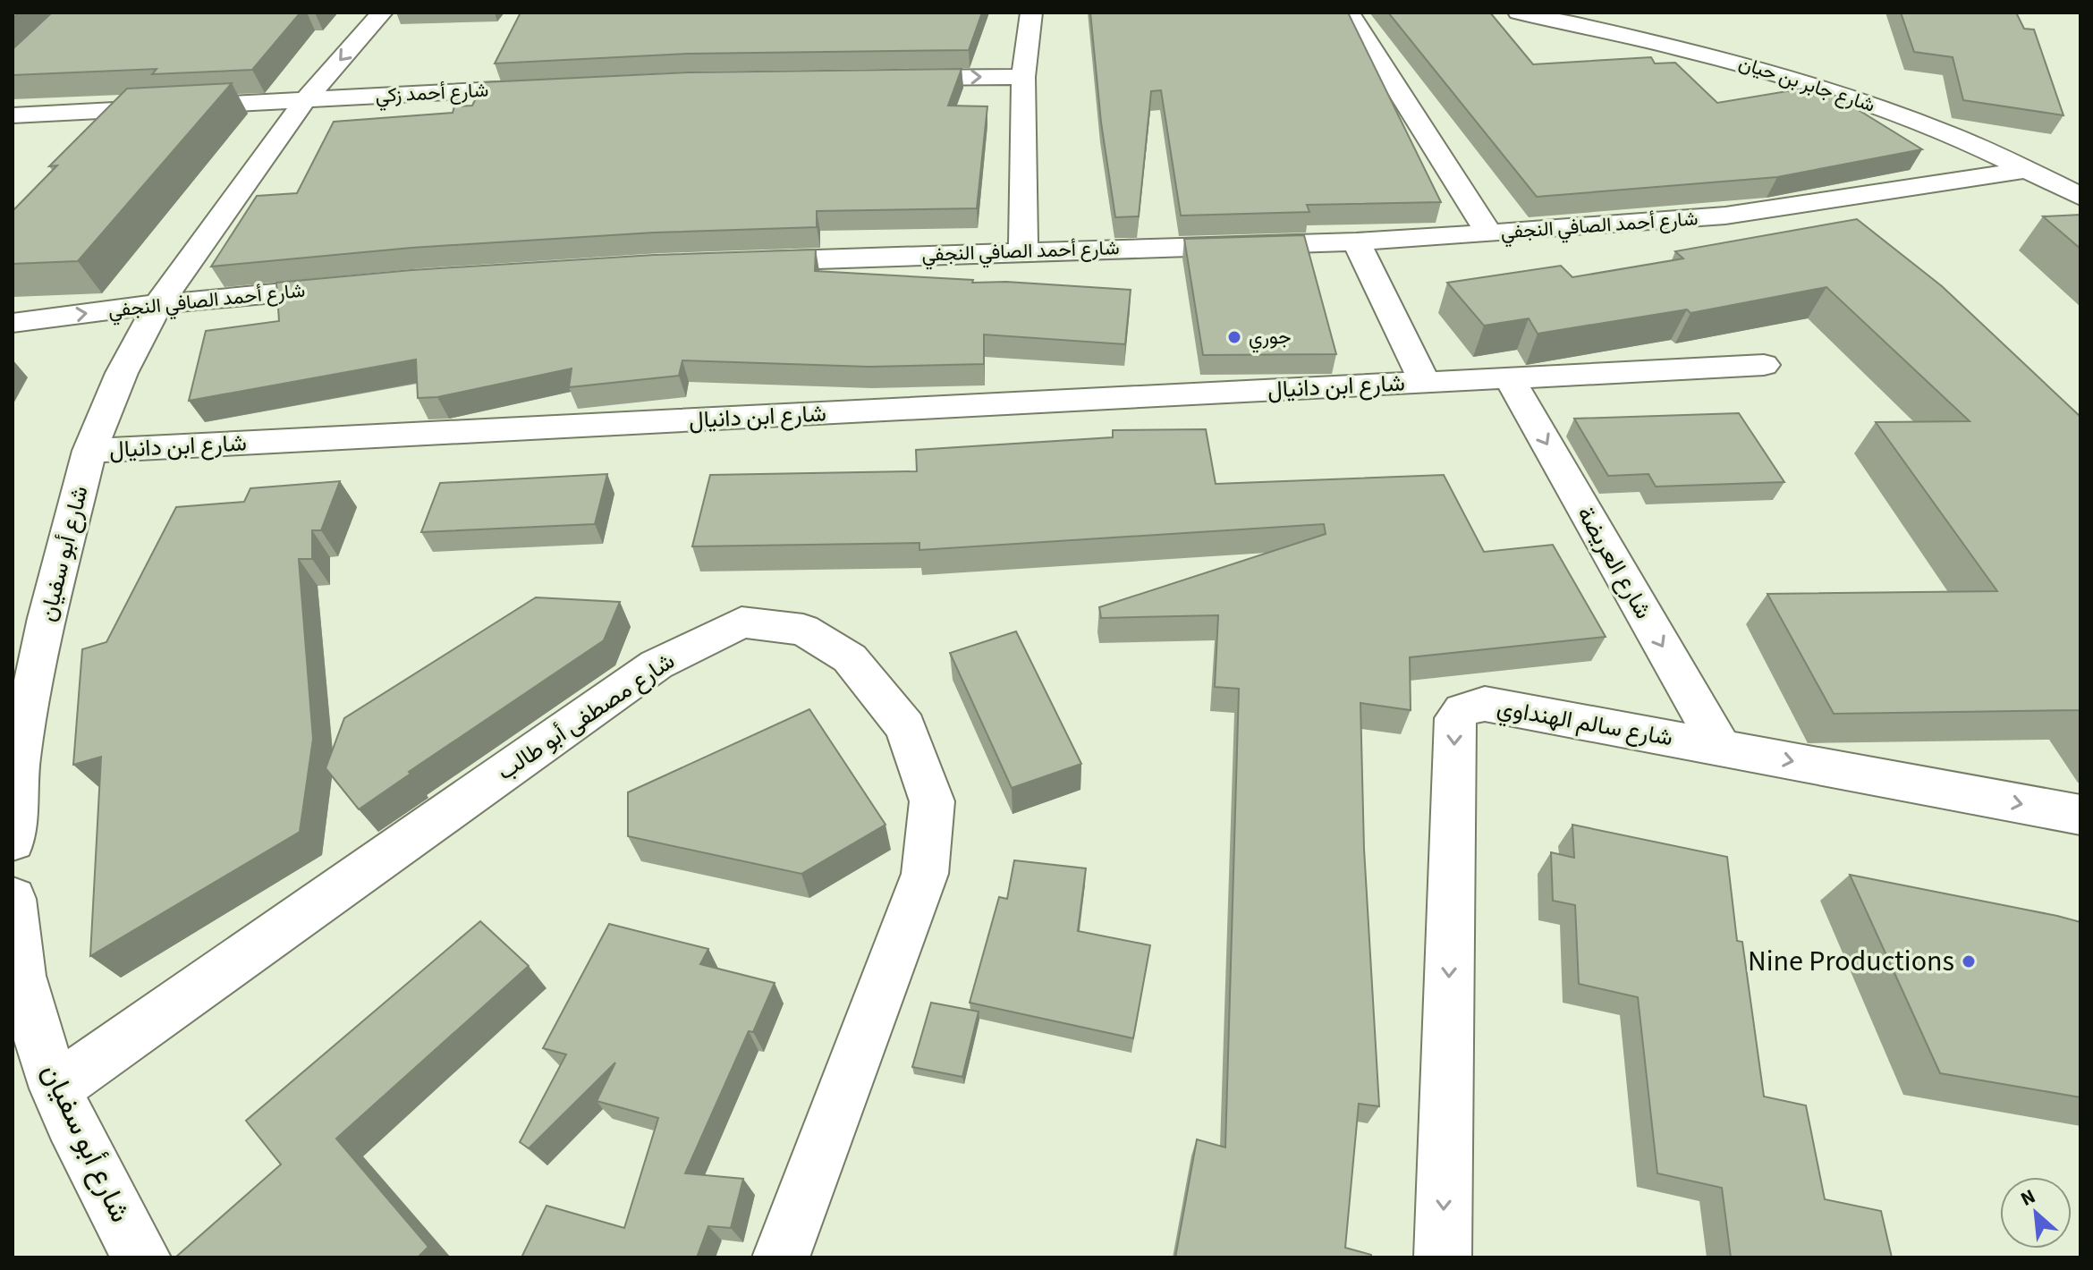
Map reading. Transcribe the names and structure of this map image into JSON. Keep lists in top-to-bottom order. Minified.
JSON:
{"streets":{"street":["شارع جابر بن حيان","شارع أحمد زكي","شارع أحمد الصافي النجفي","شارع ابن دانيال","شارع أبو سفيان","شارع العريضة","شارع مصطفى أبو طالب","شارع سالم الهنداوي"]},"crossings":[["شارع جابر بن حيان","شارع أحمد الصافي النجفي"],["شارع أحمد زكي","شارع أبو سفيان"],["شارع أحمد الصافي النجفي","شارع ابن دانيال"],["شارع أحمد الصافي النجفي","شارع أبو سفيان"],["شارع ابن دانيال","شارع أبو سفيان"],["شارع ابن دانيال","شارع العريضة"],["شارع أبو سفيان","شارع مصطفى أبو طالب"],["شارع العريضة","شارع سالم الهنداوي"]],"one_way":["شارع العريضة"],"places":["جوري","Nine Productions"],"north":"top left"}
